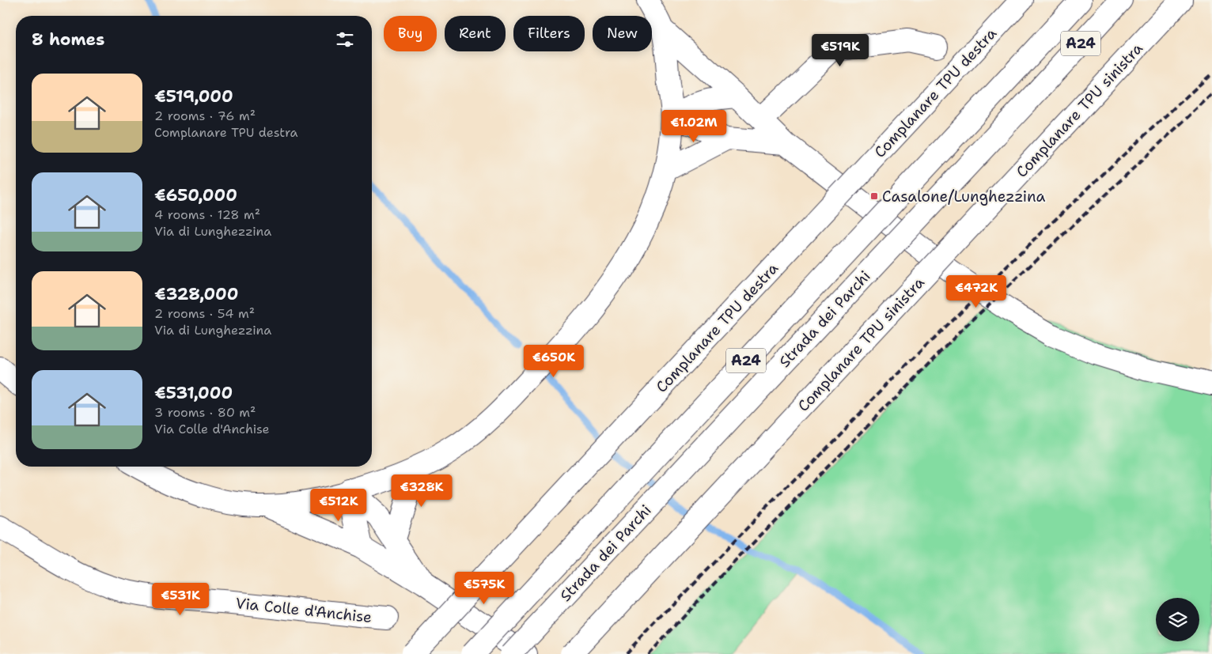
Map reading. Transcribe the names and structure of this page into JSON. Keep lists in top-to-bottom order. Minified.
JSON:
{"streets":{"main road":["A24","Complanare TPU destra","Complanare TPU sinistra","Strada dei Parchi","Via Colle d'Anchise"]},"places":{"transit":["Casalone/Lunghezzina"]},"page":{"chip":["Buy","Rent","Filters","New"],"heading":"8 homes","price":["€519K","€1.02M","€472K","€650K","€328K","€512K","€575K","€531K"],"list":[{"name":"€519,000","note":"2 rooms · 76 m² · Complanare TPU destra"},{"name":"€650,000","note":"4 rooms · 128 m² · Via di Lunghezzina"},{"name":"€328,000","note":"2 rooms · 54 m² · Via di Lunghezzina"},{"name":"€531,000","note":"3 rooms · 80 m² · Via Colle d'Anchise"}]}}
